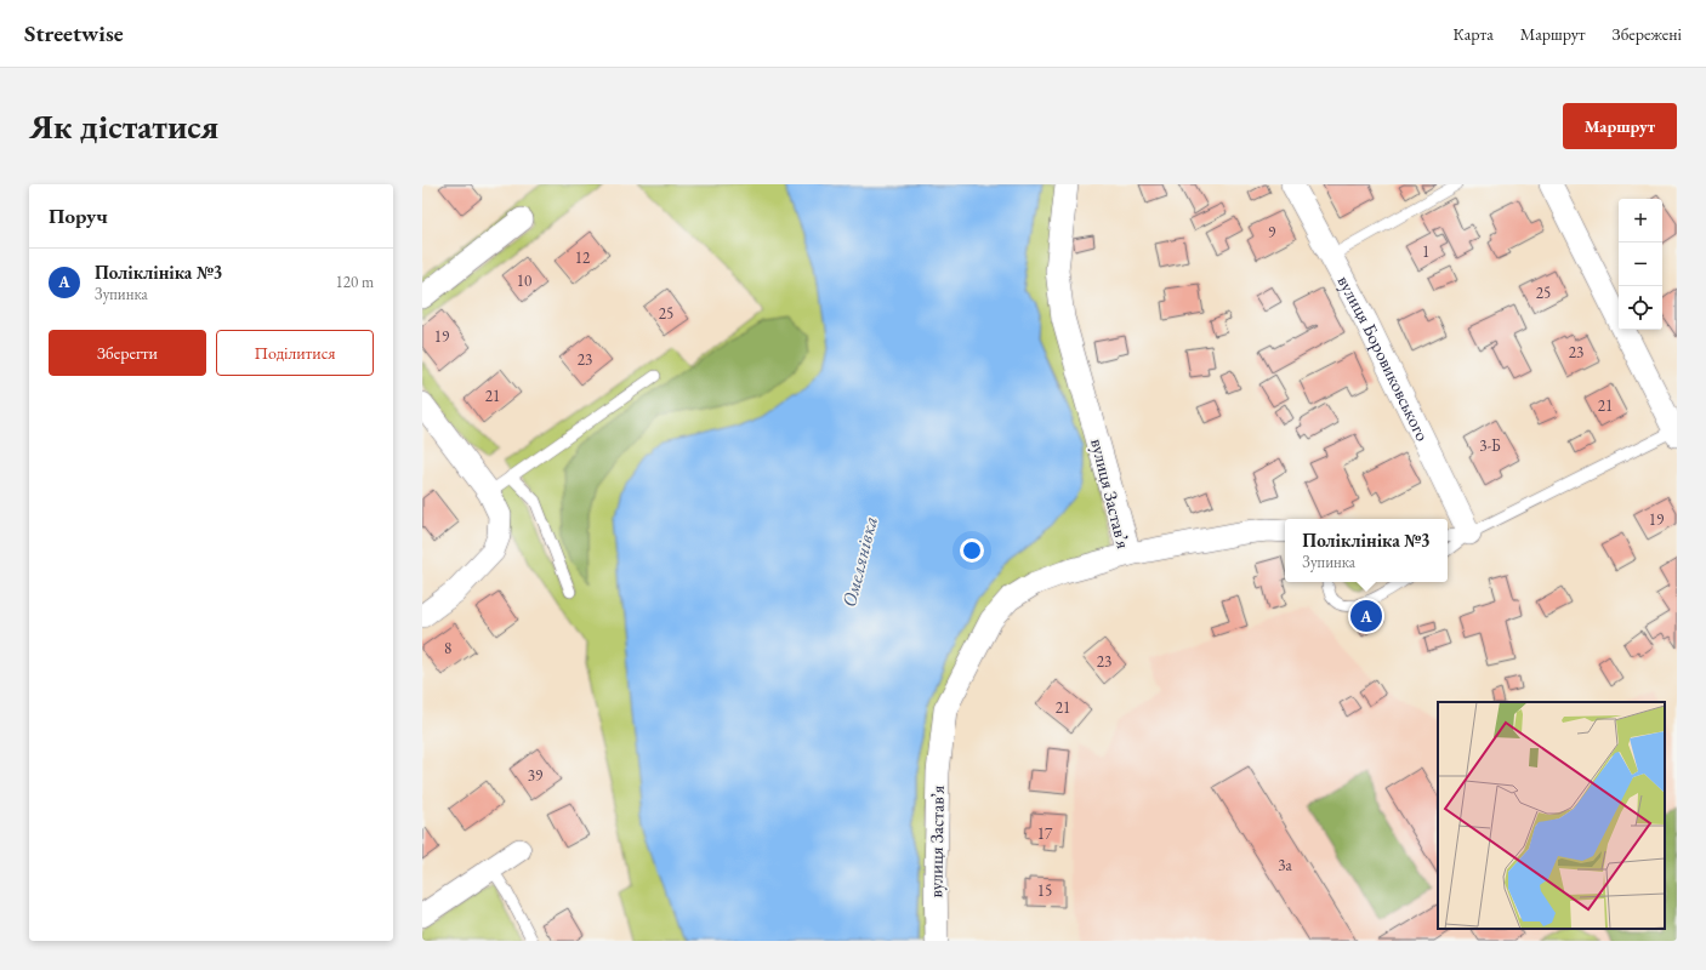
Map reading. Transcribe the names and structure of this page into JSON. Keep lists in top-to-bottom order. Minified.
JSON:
{"streets":{"street":["вулиця Боровиковського","вулиця Заставʼя"]},"water":["Омелянівка"],"house_numbers":["9","1","12","10","25","25","19","23","23","21","21","3-Б","19","8","23","21","39","17","3а","15"],"page":{"header":"Streetwise","nav":["Карта","Маршрут","Збережені"],"buttons":["Маршрут",["Зберегти","Поділитися"]],"title":"Як дістатися","heading":"Поруч","map_buttons":["+","−"],"list":[{"mark":"A","name":"Поліклініка №3","note":"Зупинка","value":"120 m"}],"popup":["Поліклініка №3","Зупинка"],"pins":"A"}}
